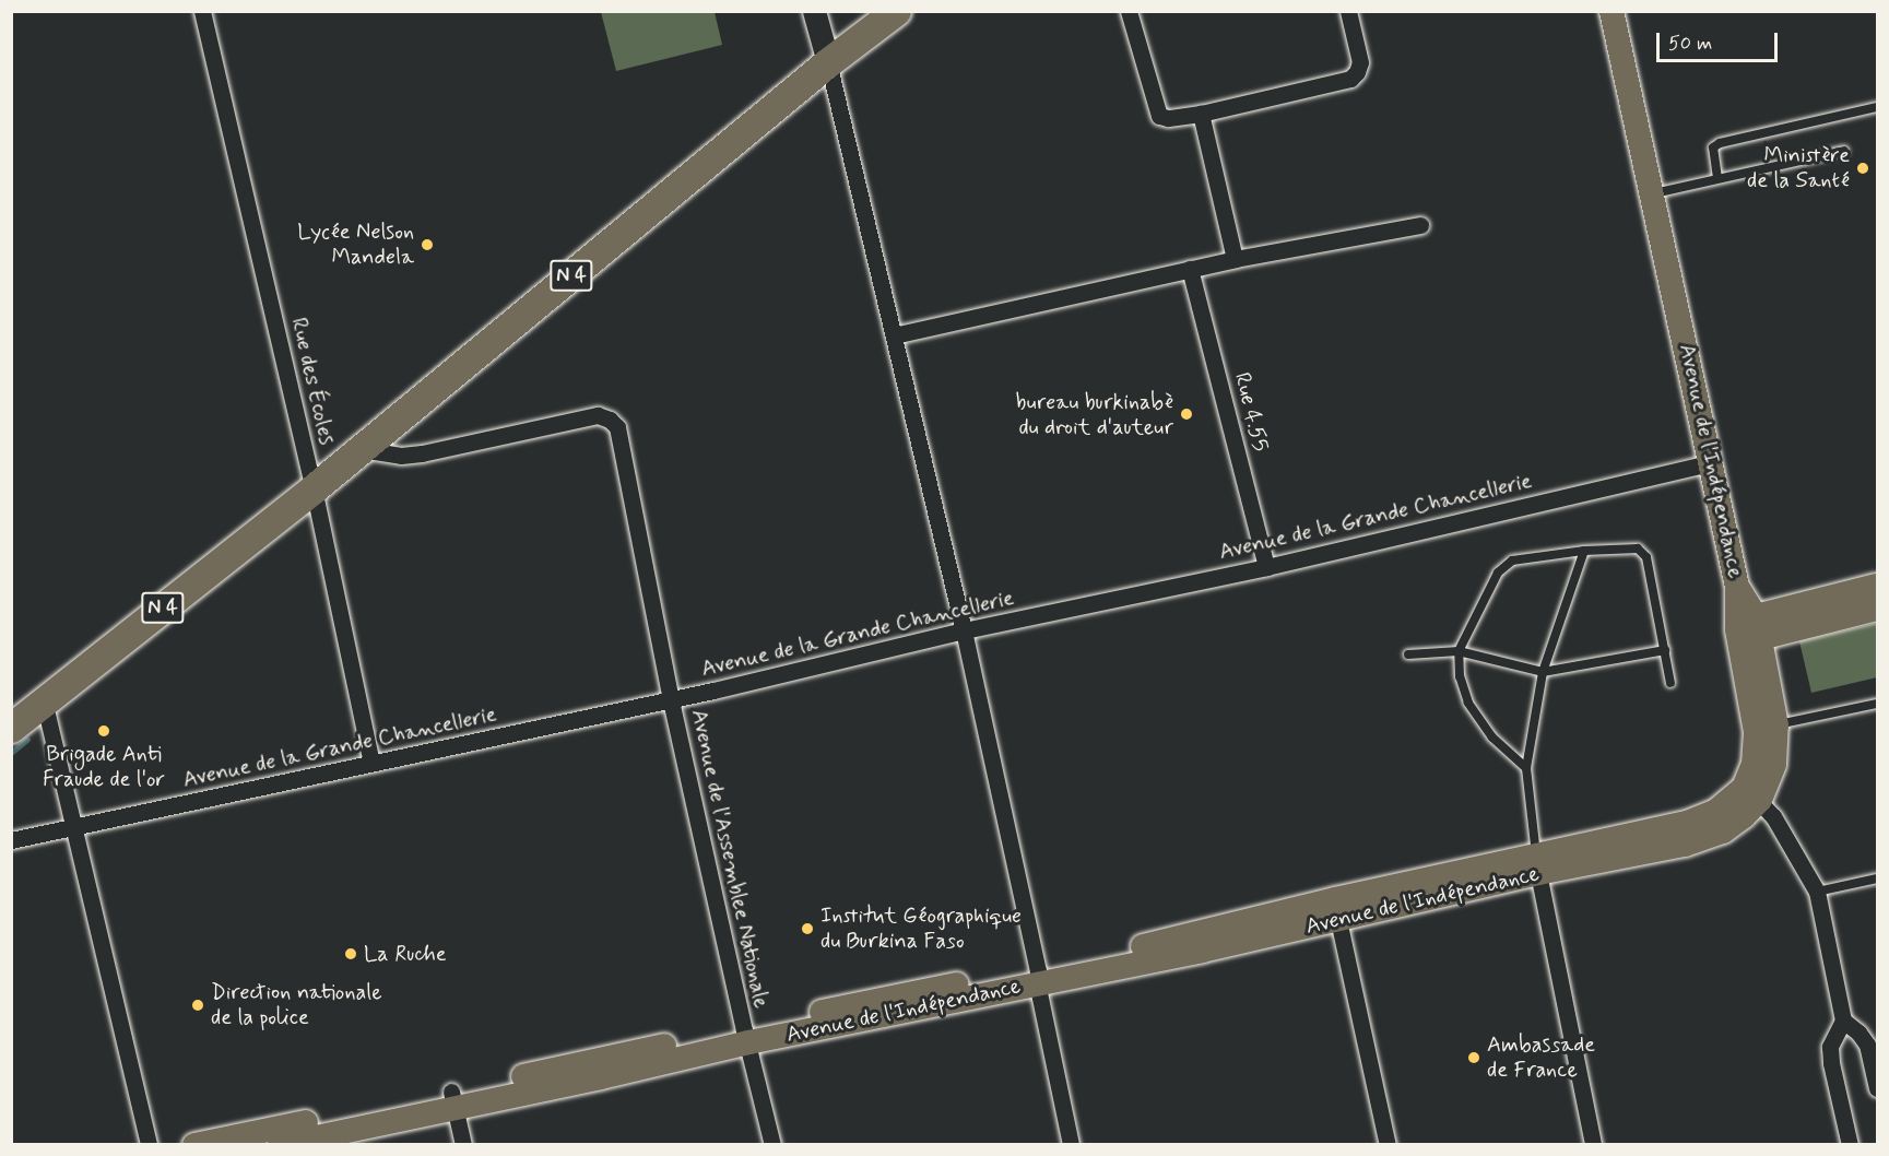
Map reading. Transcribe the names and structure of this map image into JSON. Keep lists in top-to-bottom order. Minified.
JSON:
{"streets":{"highway":["N 4"],"main road":["Avenue de l'Indépendance"],"street":["Rue des Écoles","Rue 4.55","Avenue de la Grande Chancellerie","Avenue de l'Assemblee Nationale"]},"crossings":[["N 4","Rue des Écoles"],["N 4","Avenue de l'Assemblee Nationale"],["Rue des Écoles","Avenue de la Grande Chancellerie"],["Rue 4.55","Avenue de la Grande Chancellerie"],["Avenue de l'Indépendance","Avenue de la Grande Chancellerie"],["Avenue de l'Indépendance","Avenue de l'Assemblee Nationale"],["Avenue de la Grande Chancellerie","Avenue de l'Assemblee Nationale"]],"places":["Ministère de la Santé","Lycée Nelson Mandela","bureau burkinabè du droit d'auteur","Brigade Anti Fraude de l'or","Institut Géographique du Burkina Faso","La Ruche","Direction nationale de la police","Ambassade de France"],"scale_bar":"50 m"}
